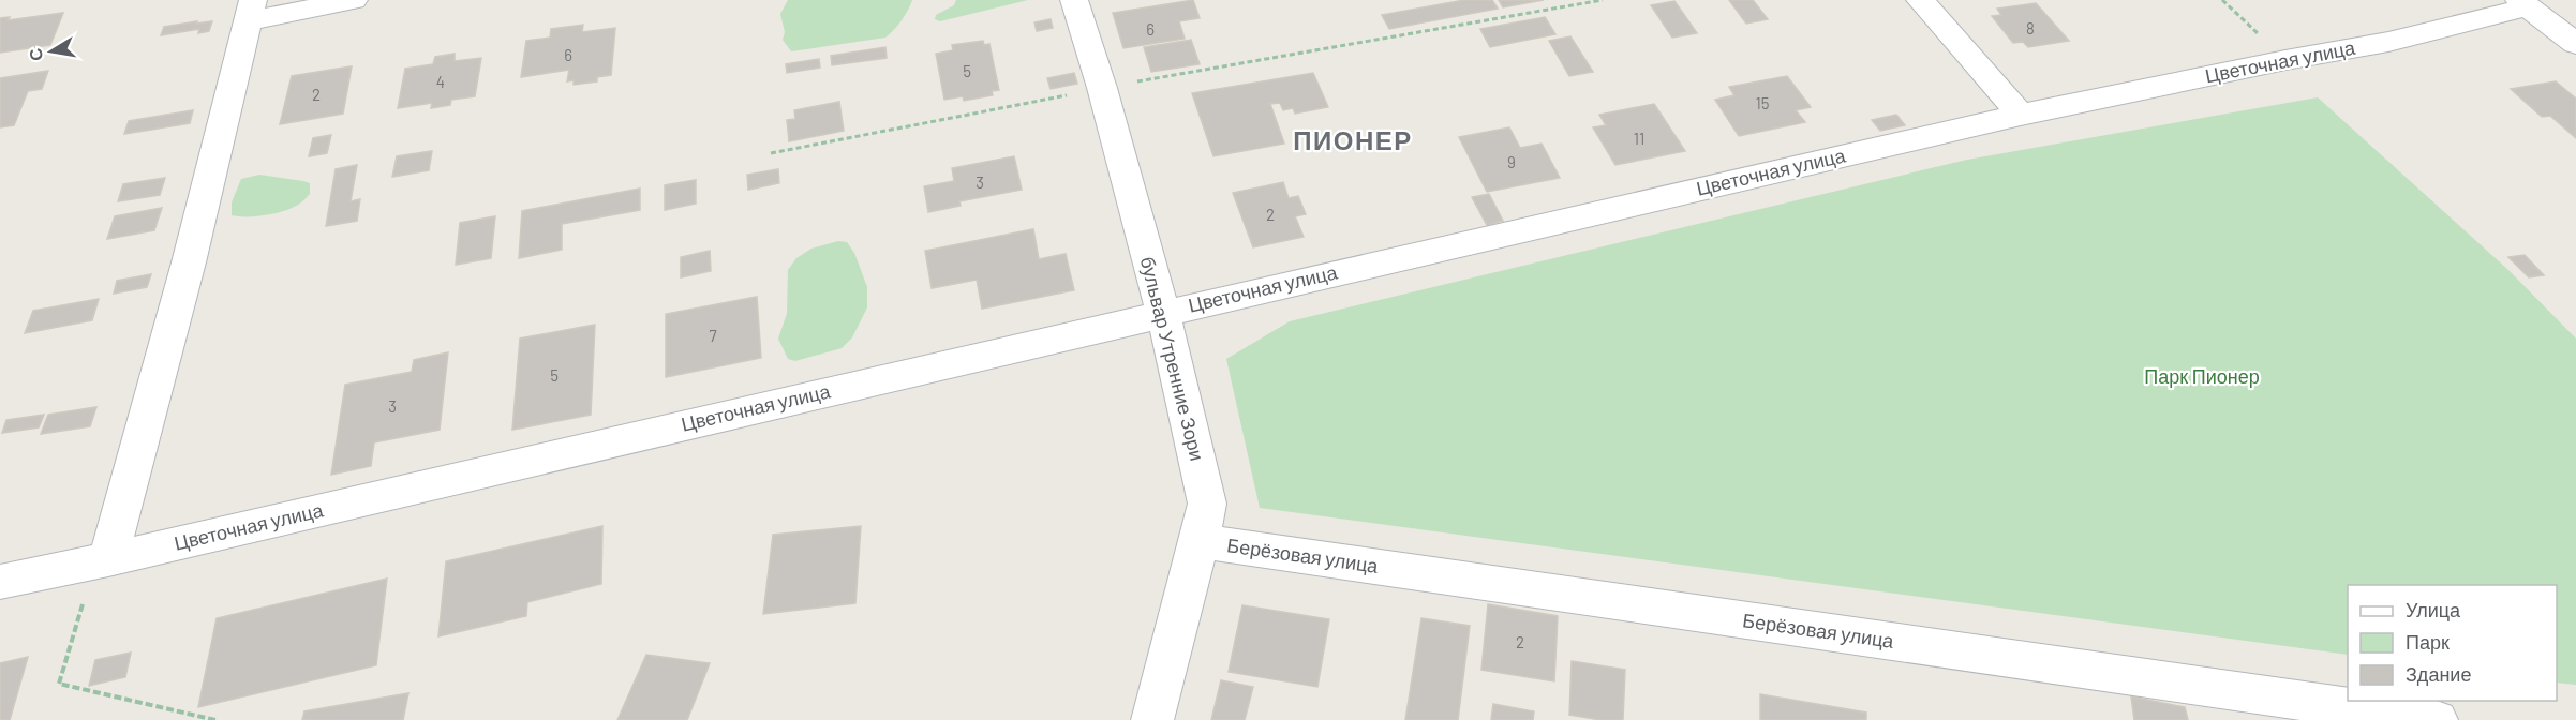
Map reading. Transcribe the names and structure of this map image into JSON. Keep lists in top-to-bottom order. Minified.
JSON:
{"streets":{"street":["Цветочная улица","бульвар Утренние Зори","Берёзовая улица"]},"crossings":[["Цветочная улица","бульвар Утренние Зори"],["бульвар Утренние Зори","Берёзовая улица"]],"districts":["ПИОНЕР"],"parks":["Парк Пионер"],"house_numbers":["8","6","6","5","4","2","15","11","9","3","2","7","5","3","2"],"legend":["Улица","Парк","Здание"],"north":"left"}
